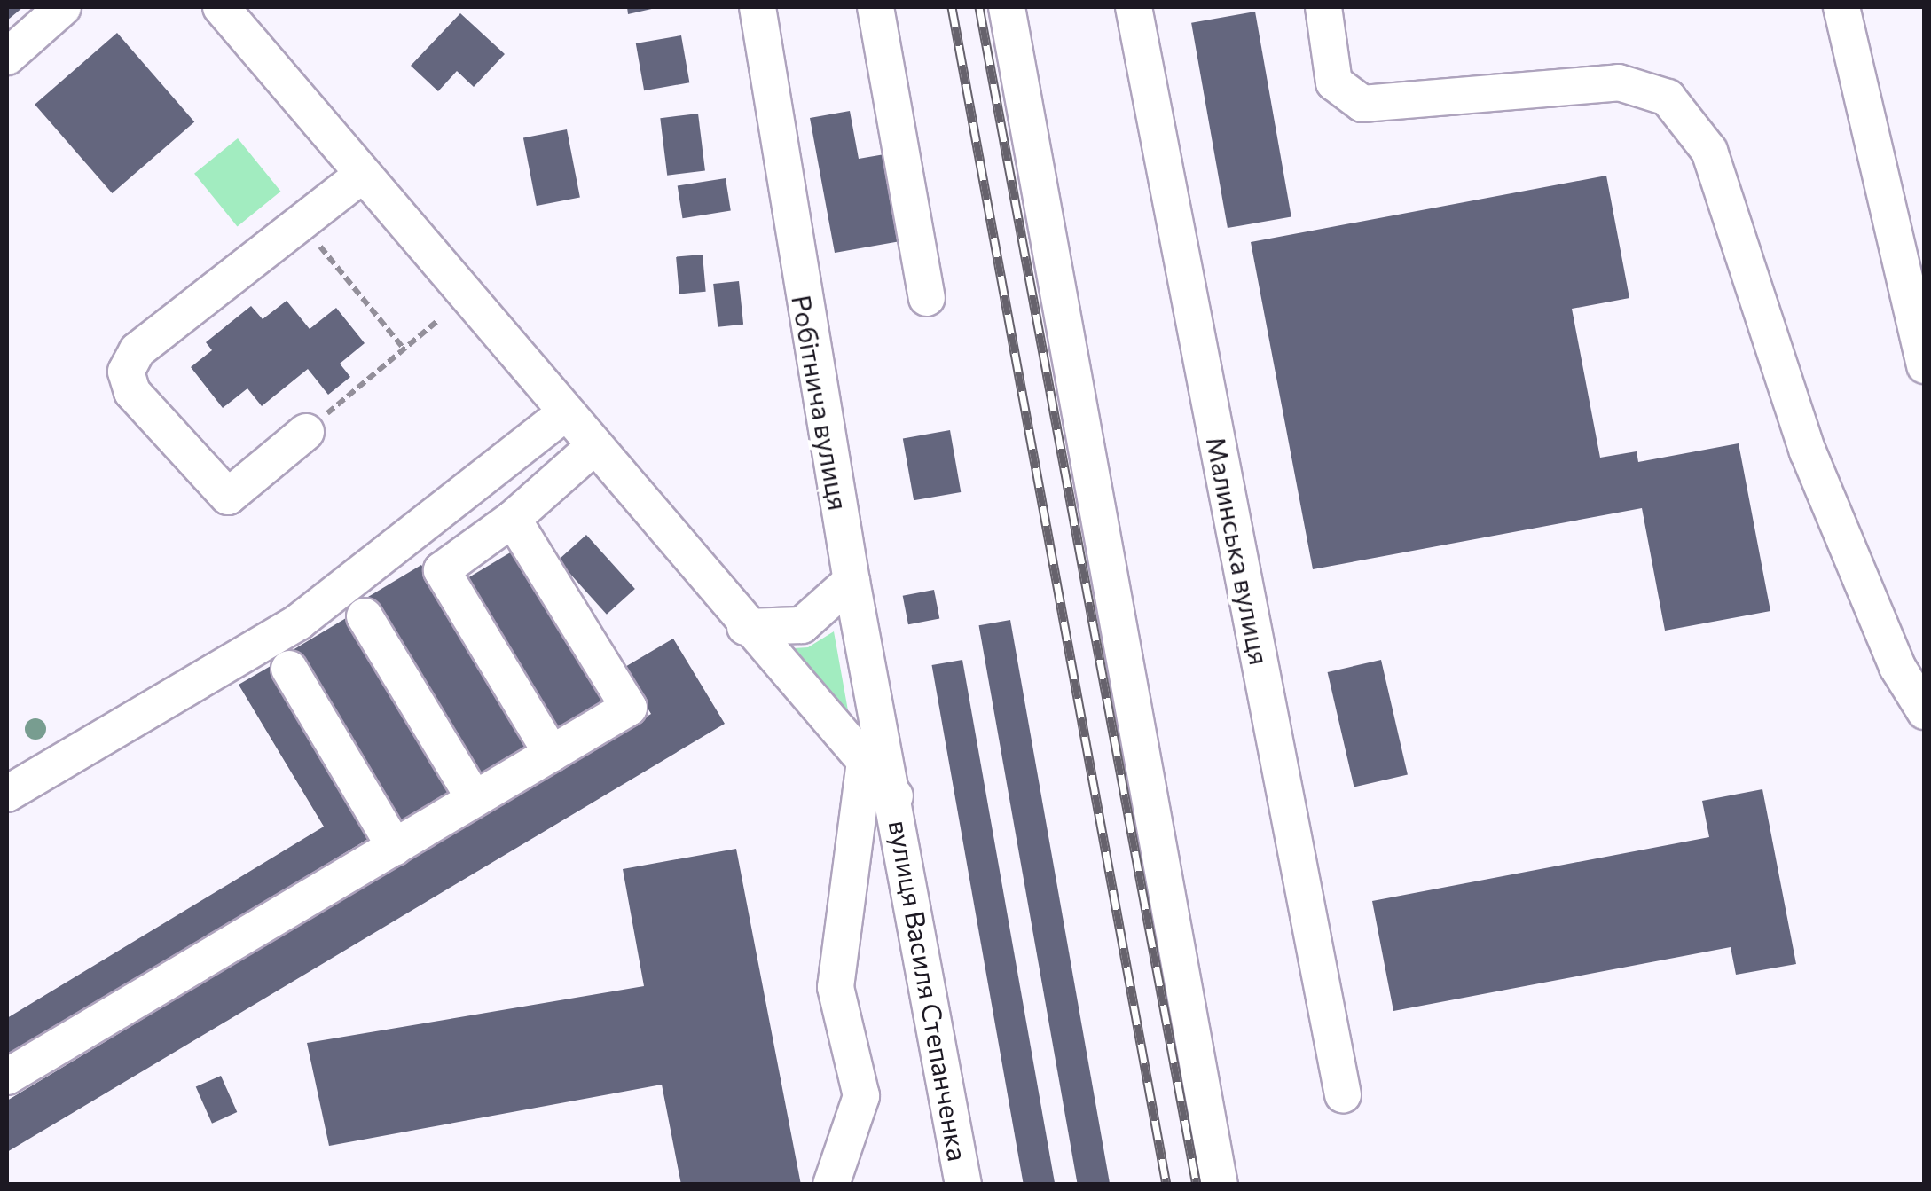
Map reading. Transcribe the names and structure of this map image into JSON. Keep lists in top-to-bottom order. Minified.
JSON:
{"streets":{"street":["Робітнича вулиця","Малинська вулиця","вулиця Василя Степанченка"]},"crossings":[["Робітнича вулиця","вулиця Василя Степанченка"]]}
